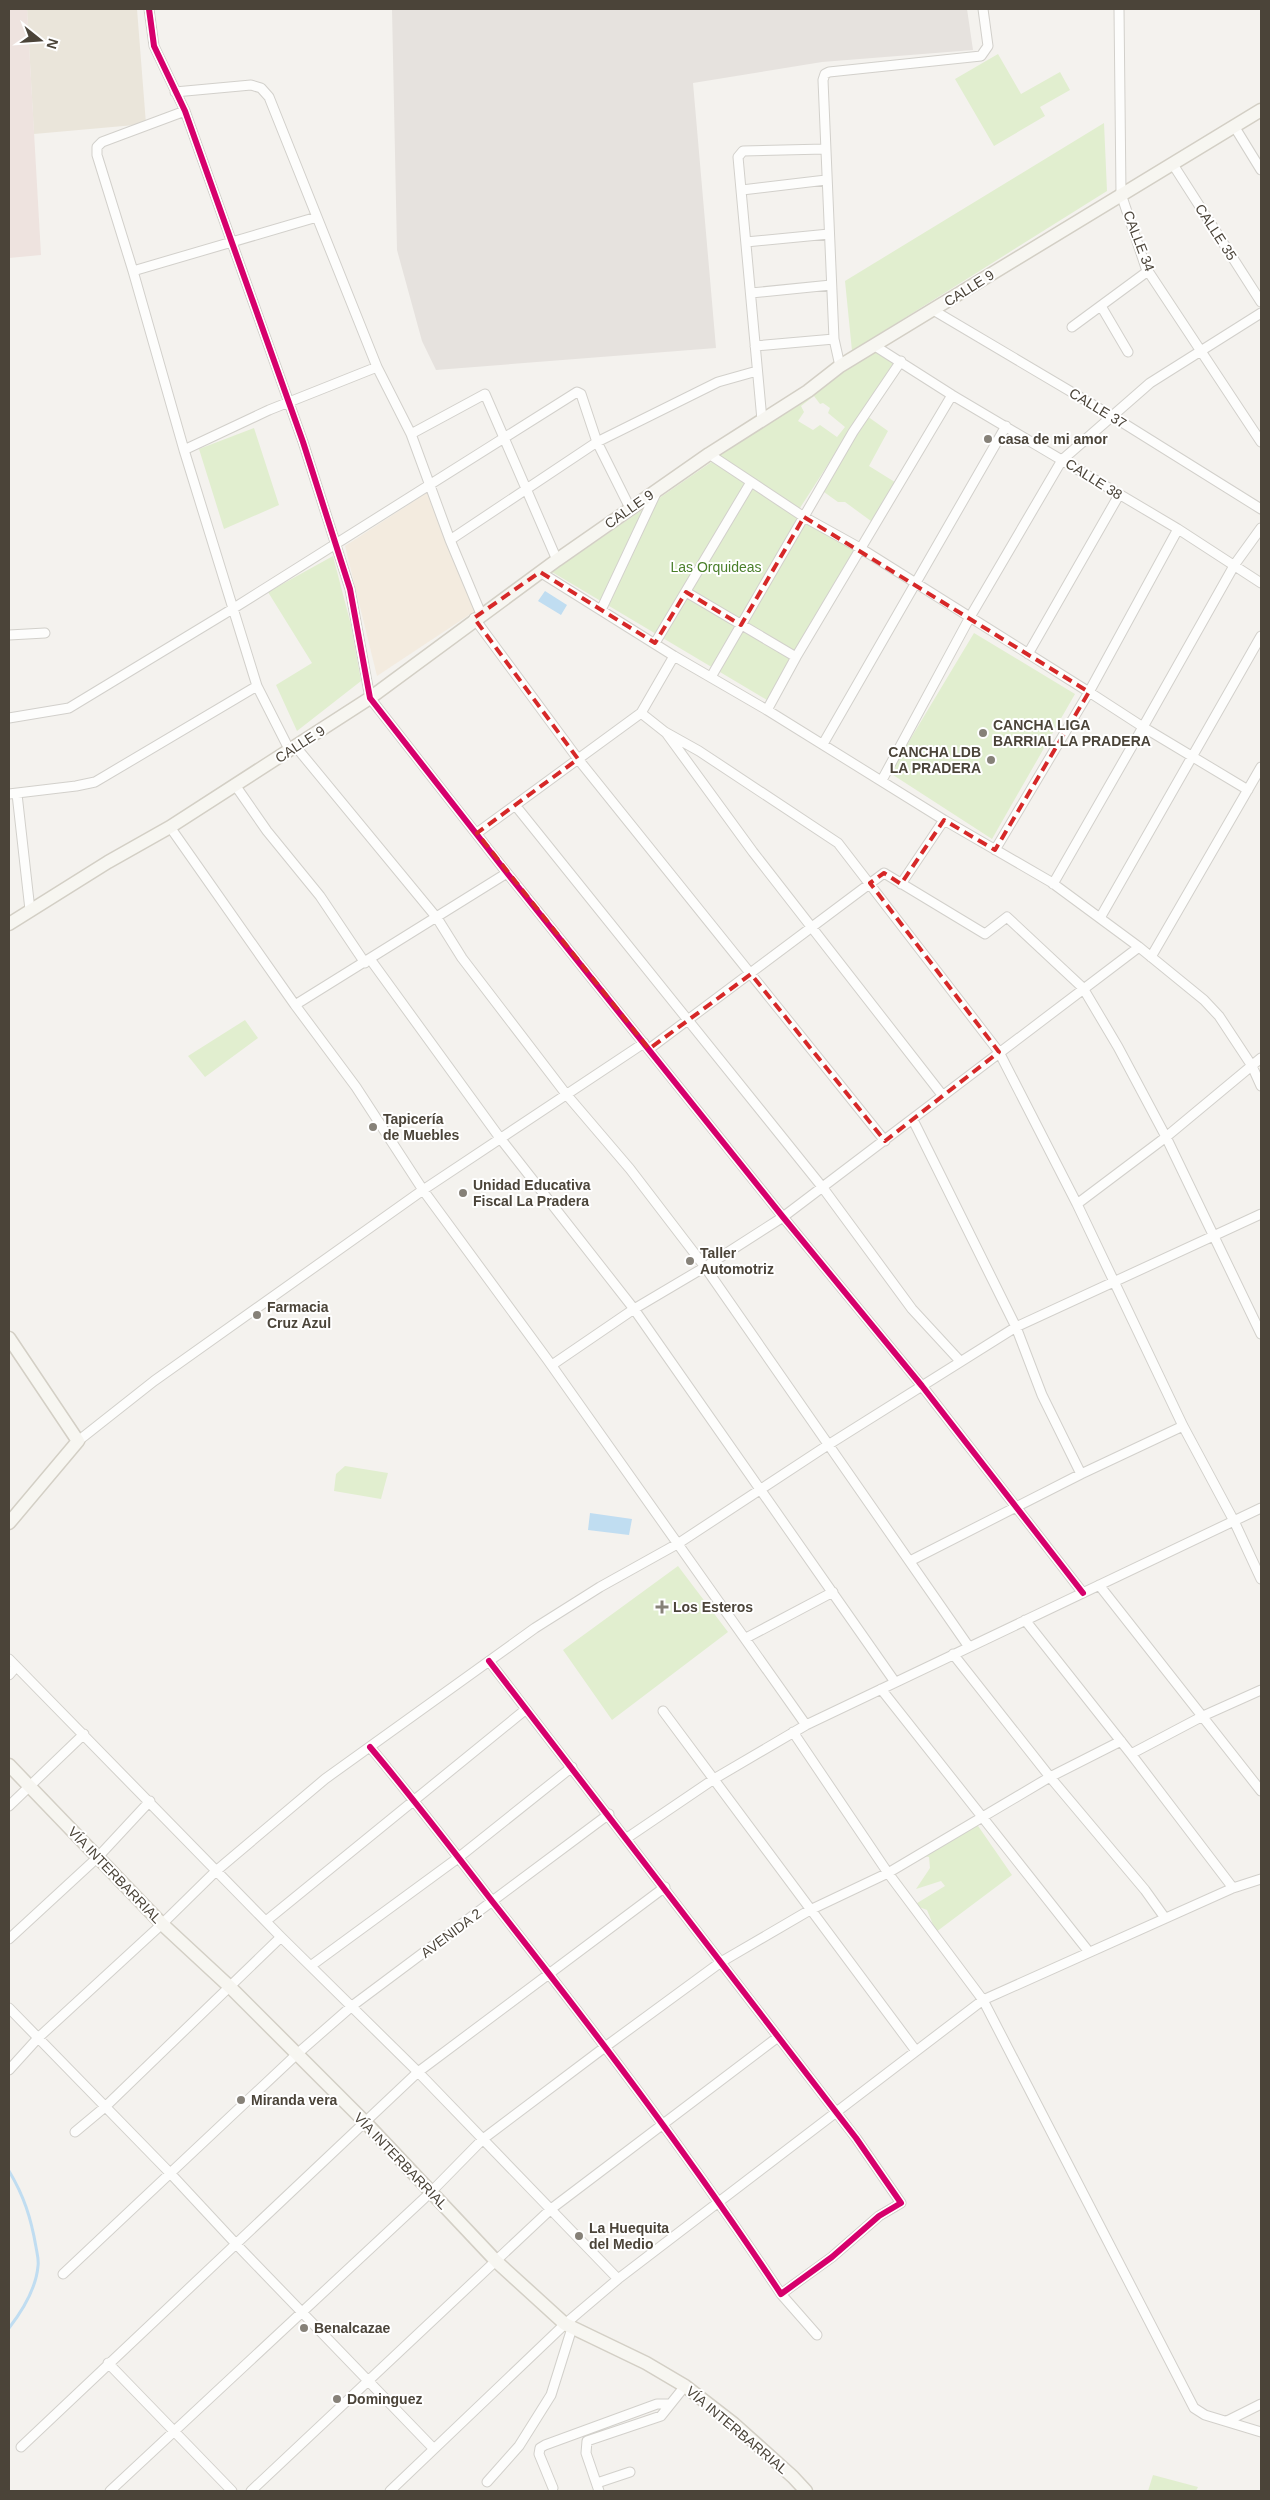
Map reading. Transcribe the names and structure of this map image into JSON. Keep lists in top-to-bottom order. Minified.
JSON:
{"streets":{"street":["CALLE 35","CALLE 34","CALLE 9","CALLE 37","CALLE 38","VÍA INTERBARRIAL","AVENIDA 2"]},"crossings":[["CALLE 35","CALLE 9"],["CALLE 34","CALLE 9"],["CALLE 9","CALLE 37"],["CALLE 9","CALLE 38"],["VÍA INTERBARRIAL","AVENIDA 2"]],"parks":["Las Orquideas"],"places":{"other":["casa de mi amor","CANCHA LIGA BARRIAL LA PRADERA","CANCHA LDB LA PRADERA","Tapicería de Muebles","Unidad Educativa Fiscal La Pradera","Taller Automotriz","Farmacia Cruz Azul","Miranda vera","La Huequita del Medio","Benalcazae","Dominguez"],"health":["Los Esteros"]},"north":"right"}
